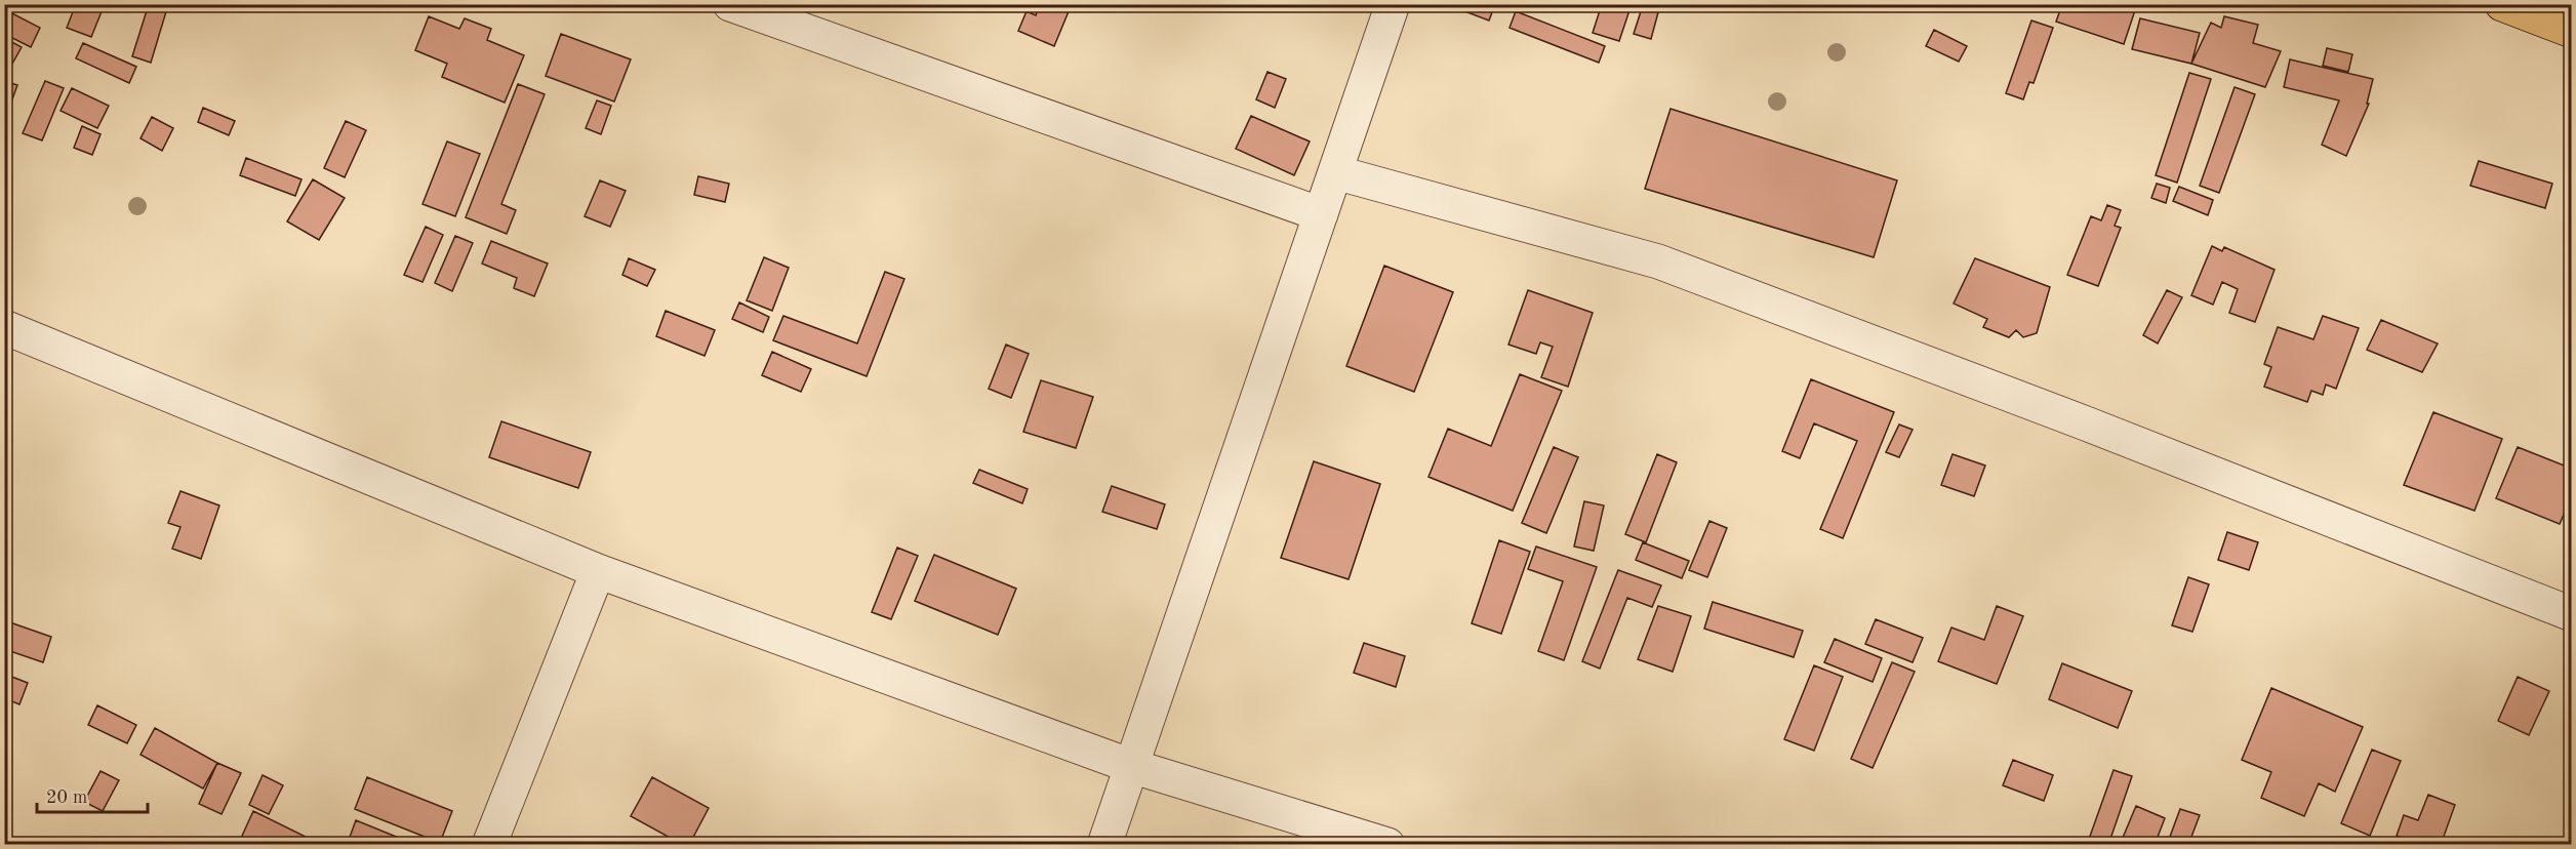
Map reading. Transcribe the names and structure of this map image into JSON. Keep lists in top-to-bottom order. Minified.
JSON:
{"scale_bar":"20 m"}
